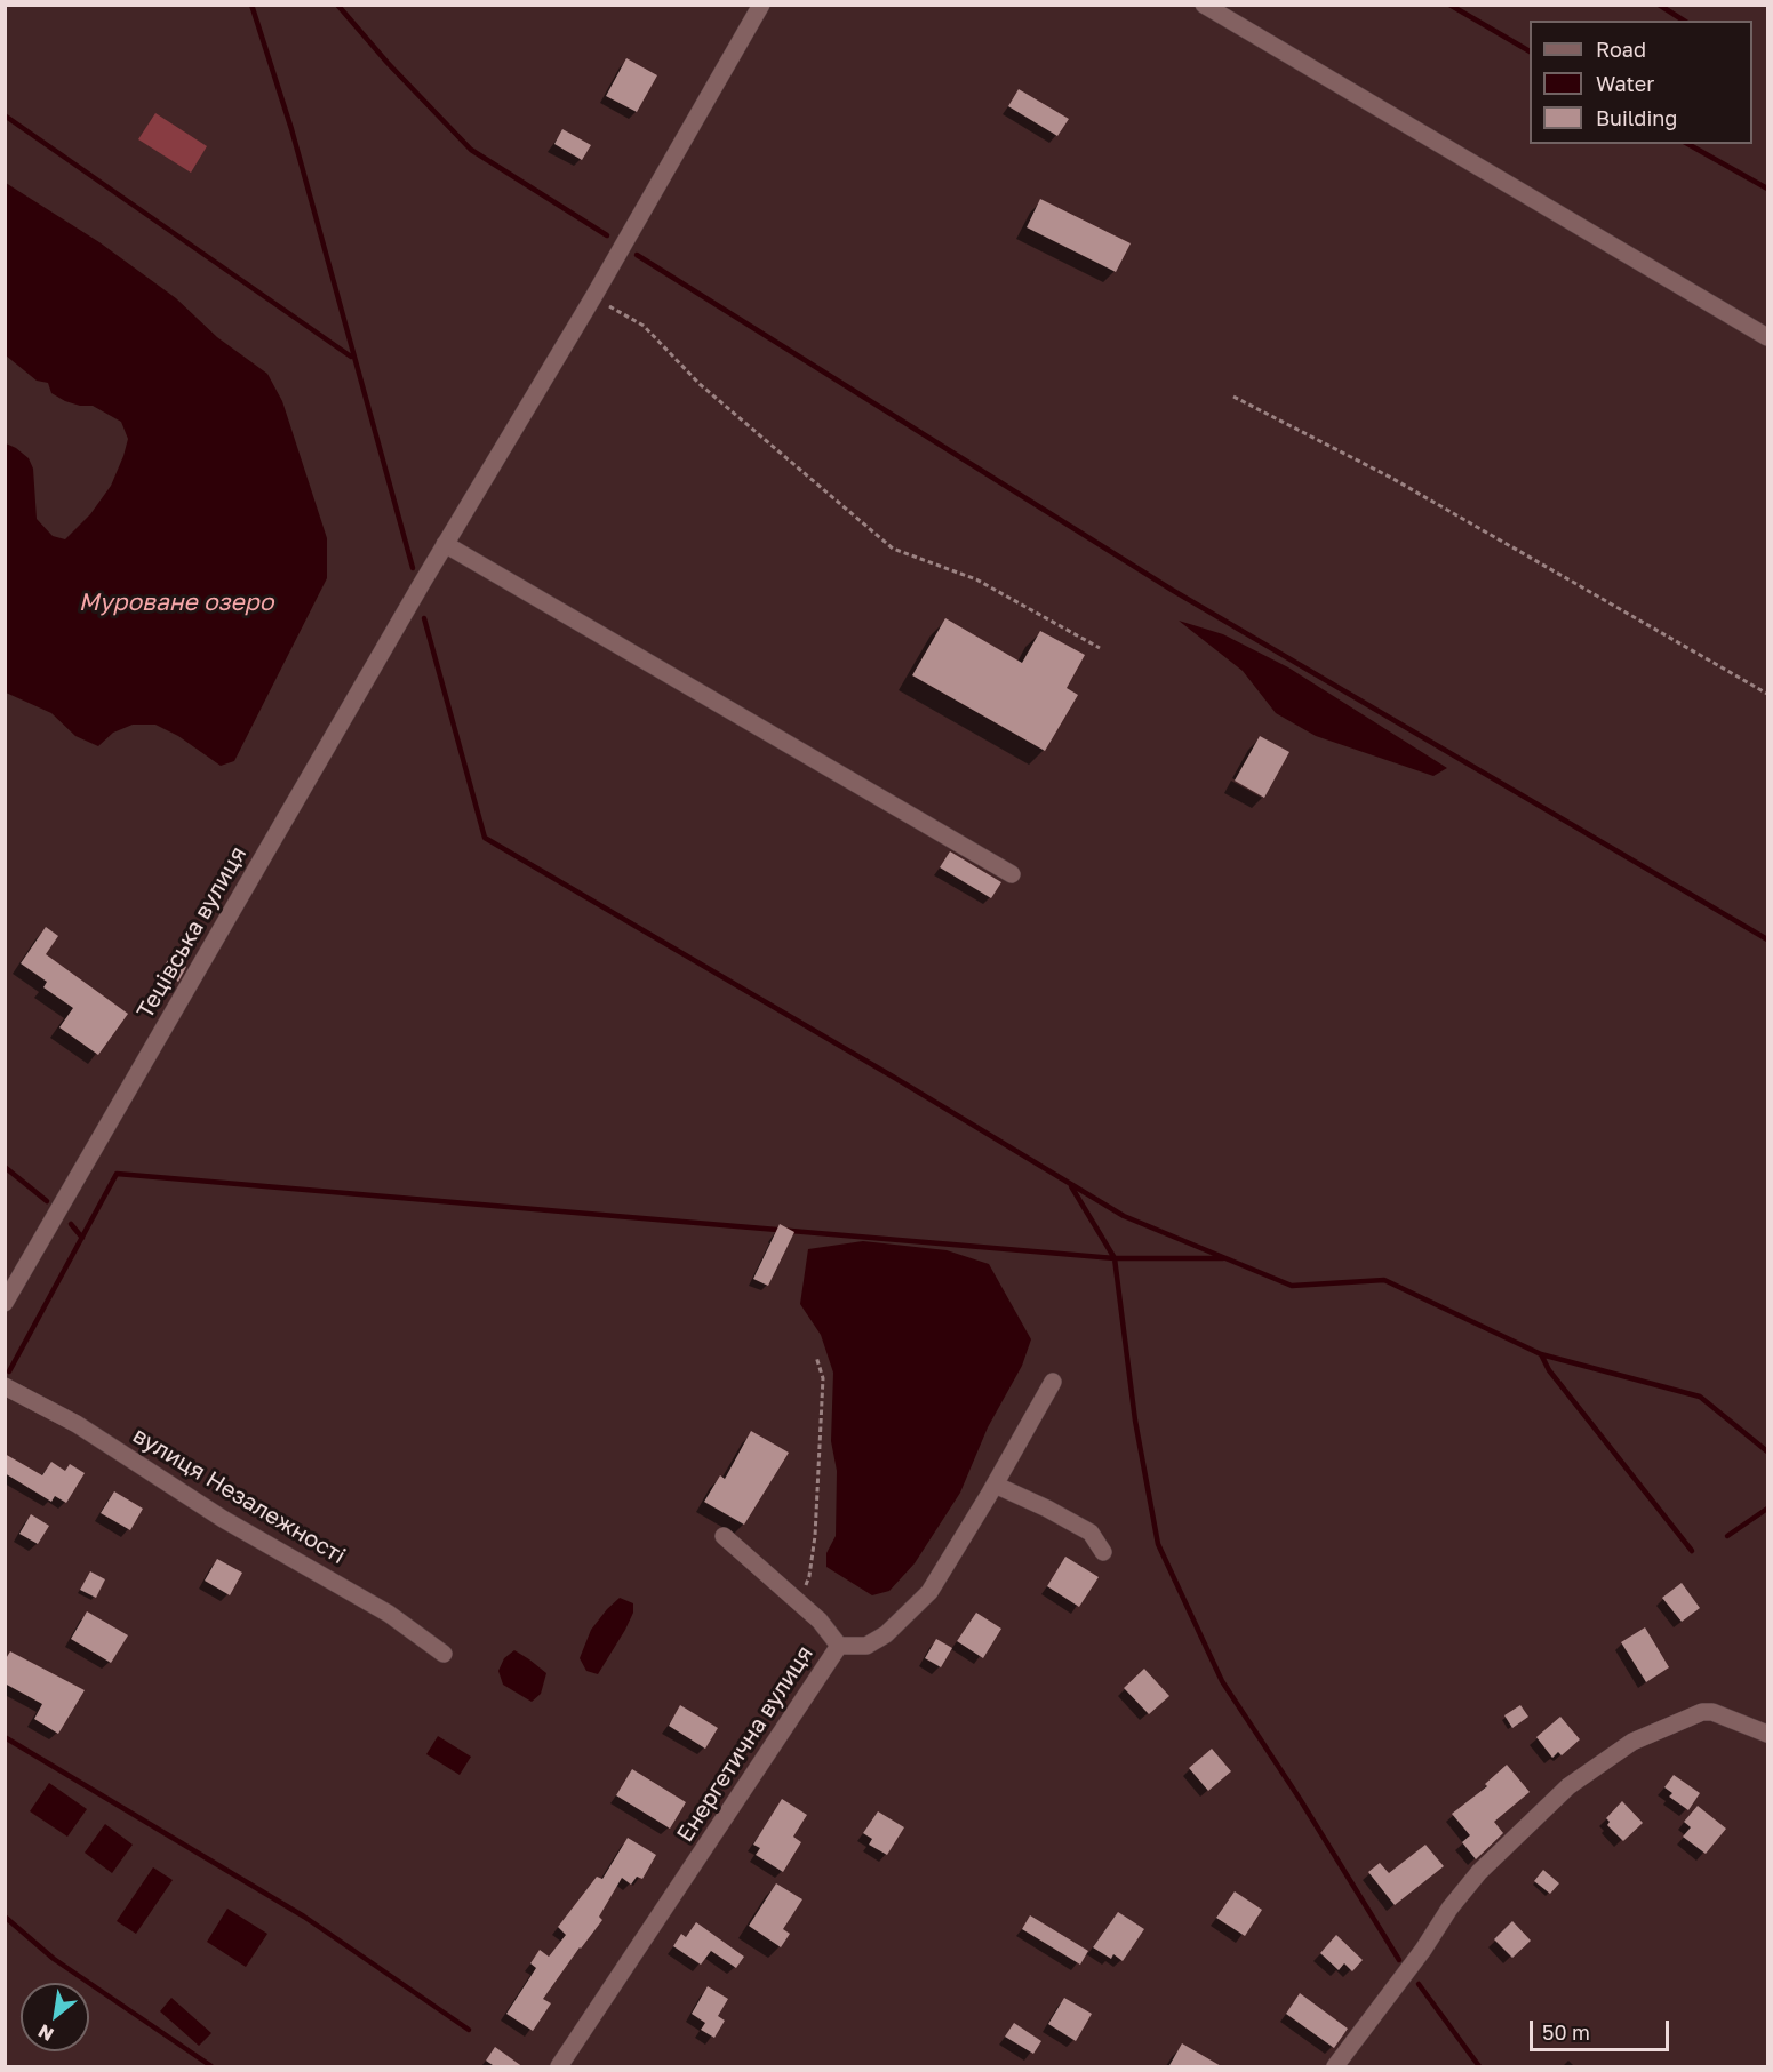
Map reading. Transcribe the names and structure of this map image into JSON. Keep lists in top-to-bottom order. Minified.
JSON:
{"streets":{"street":["Тецівська вулиця","вулиця Незалежності","Енергетична вулиця"]},"water":["Муроване озеро"],"legend":["Road","Water","Building"],"scale_bar":"50 m","north":"bottom left"}
